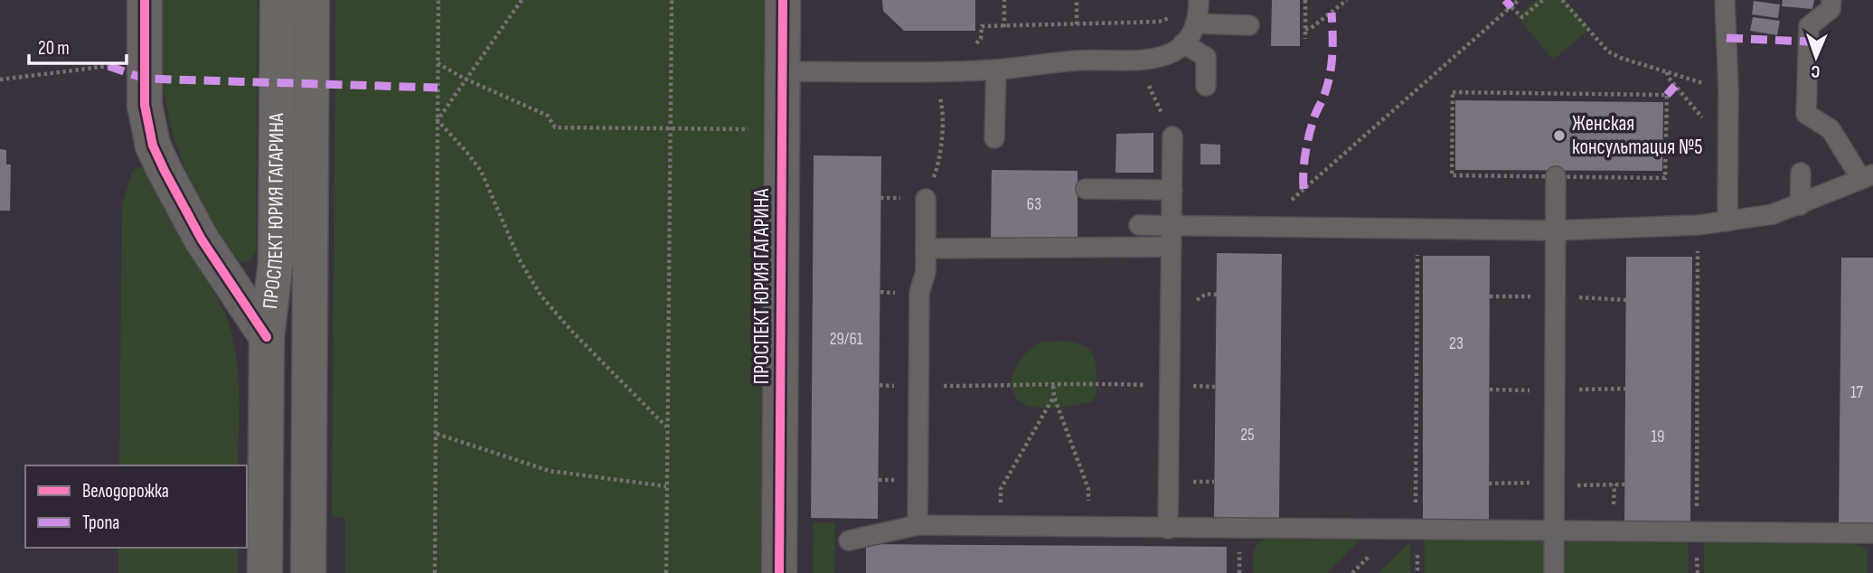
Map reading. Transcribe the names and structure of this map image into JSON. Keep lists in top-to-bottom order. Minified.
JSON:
{"streets":{"main road":["ПРОСПЕКТ ЮРИЯ ГАГАРИНА"]},"places":["Женская консультация №5"],"house_numbers":["63","29/61","23","17","25","19"],"legend":["Велодорожка","Тропа"],"scale_bar":"20 m","north":"bottom"}
